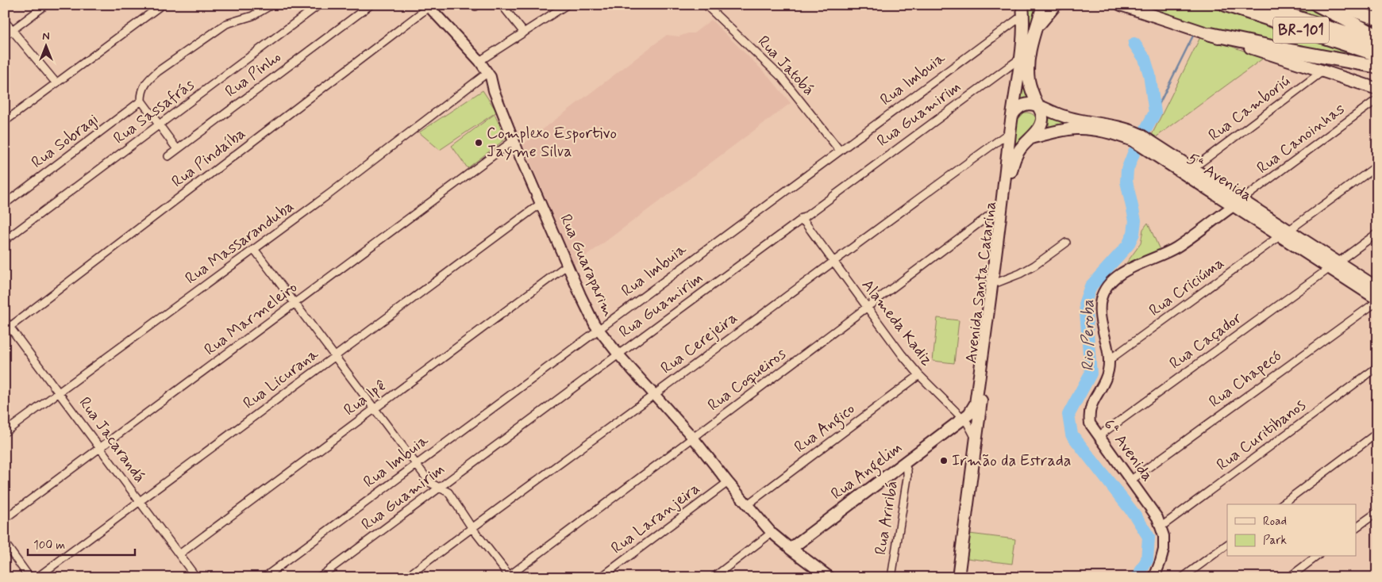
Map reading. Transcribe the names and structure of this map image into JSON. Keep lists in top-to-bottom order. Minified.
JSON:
{"streets":{"highway":["BR-101"],"main road":["5ª Avenida","Rua Guaraparim","Avenida Santa Catarina","Rua Angelim"],"street":["Rua Jatobá","Rua Pinho","Rua Imbuia","Rua Camboriú","Rua Sassafrás","Rua Guamirim","Rua Canoinhas","Rua Sobragi","Rua Pindaíba","Rua Massaranduba","Rua Criciúma","Rua Marmeleiro","Alameda Kadiz","Rua Caçador","Rua Cerejeira","Rua Licurana","Rua Chapecó","Rua Coqueiros","Rua Ipê","Rua Angico","Rua Curitibanos","Rua Jacarandá","6ª Avenida","Rua Ariribá","Rua Laranjeira"]},"crossings":[["Rua Jatobá","Rua Imbuia"],["Rua Imbuia","Rua Guaraparim"],["Rua Imbuia","Avenida Santa Catarina"],["Rua Camboriú","5ª Avenida"],["Rua Guamirim","Rua Guaraparim"],["Rua Guamirim","Avenida Santa Catarina"],["Rua Guamirim","Alameda Kadiz"],["Rua Canoinhas","5ª Avenida"],["Rua Canoinhas","6ª Avenida"],["Rua Pindaíba","Rua Guaraparim"],["Rua Pindaíba","Rua Jacarandá"],["5ª Avenida","Avenida Santa Catarina"],["5ª Avenida","Rua Criciúma"],["5ª Avenida","Rua Caçador"],["5ª Avenida","Rua Chapecó"],["5ª Avenida","6ª Avenida"],["Rua Massaranduba","Rua Guaraparim"],["Rua Massaranduba","Rua Jacarandá"],["Rua Guaraparim","Rua Marmeleiro"],["Rua Guaraparim","Rua Cerejeira"],["Rua Guaraparim","Rua Licurana"],["Rua Guaraparim","Rua Coqueiros"],["Rua Guaraparim","Rua Ipê"],["Rua Guaraparim","Rua Angico"],["Rua Guaraparim","Rua Angelim"],["Rua Guaraparim","Rua Laranjeira"],["Avenida Santa Catarina","Alameda Kadiz"],["Avenida Santa Catarina","Rua Cerejeira"],["Avenida Santa Catarina","Rua Coqueiros"],["Avenida Santa Catarina","Rua Angelim"],["Rua Criciúma","6ª Avenida"],["Rua Marmeleiro","Rua Jacarandá"],["Alameda Kadiz","Rua Cerejeira"],["Alameda Kadiz","Rua Coqueiros"],["Alameda Kadiz","Rua Angico"],["Alameda Kadiz","Rua Angelim"],["Rua Caçador","6ª Avenida"],["Rua Licurana","Rua Jacarandá"],["Rua Chapecó","6ª Avenida"],["Rua Ipê","Rua Jacarandá"],["Rua Curitibanos","6ª Avenida"],["Rua Angelim","Rua Ariribá"]],"water":["Rio Peroba"],"places":["Complexo Esportivo Jayme Silva","Irmão da Estrada"],"legend":["Road","Park"],"scale_bar":"100 m","north":"top"}
